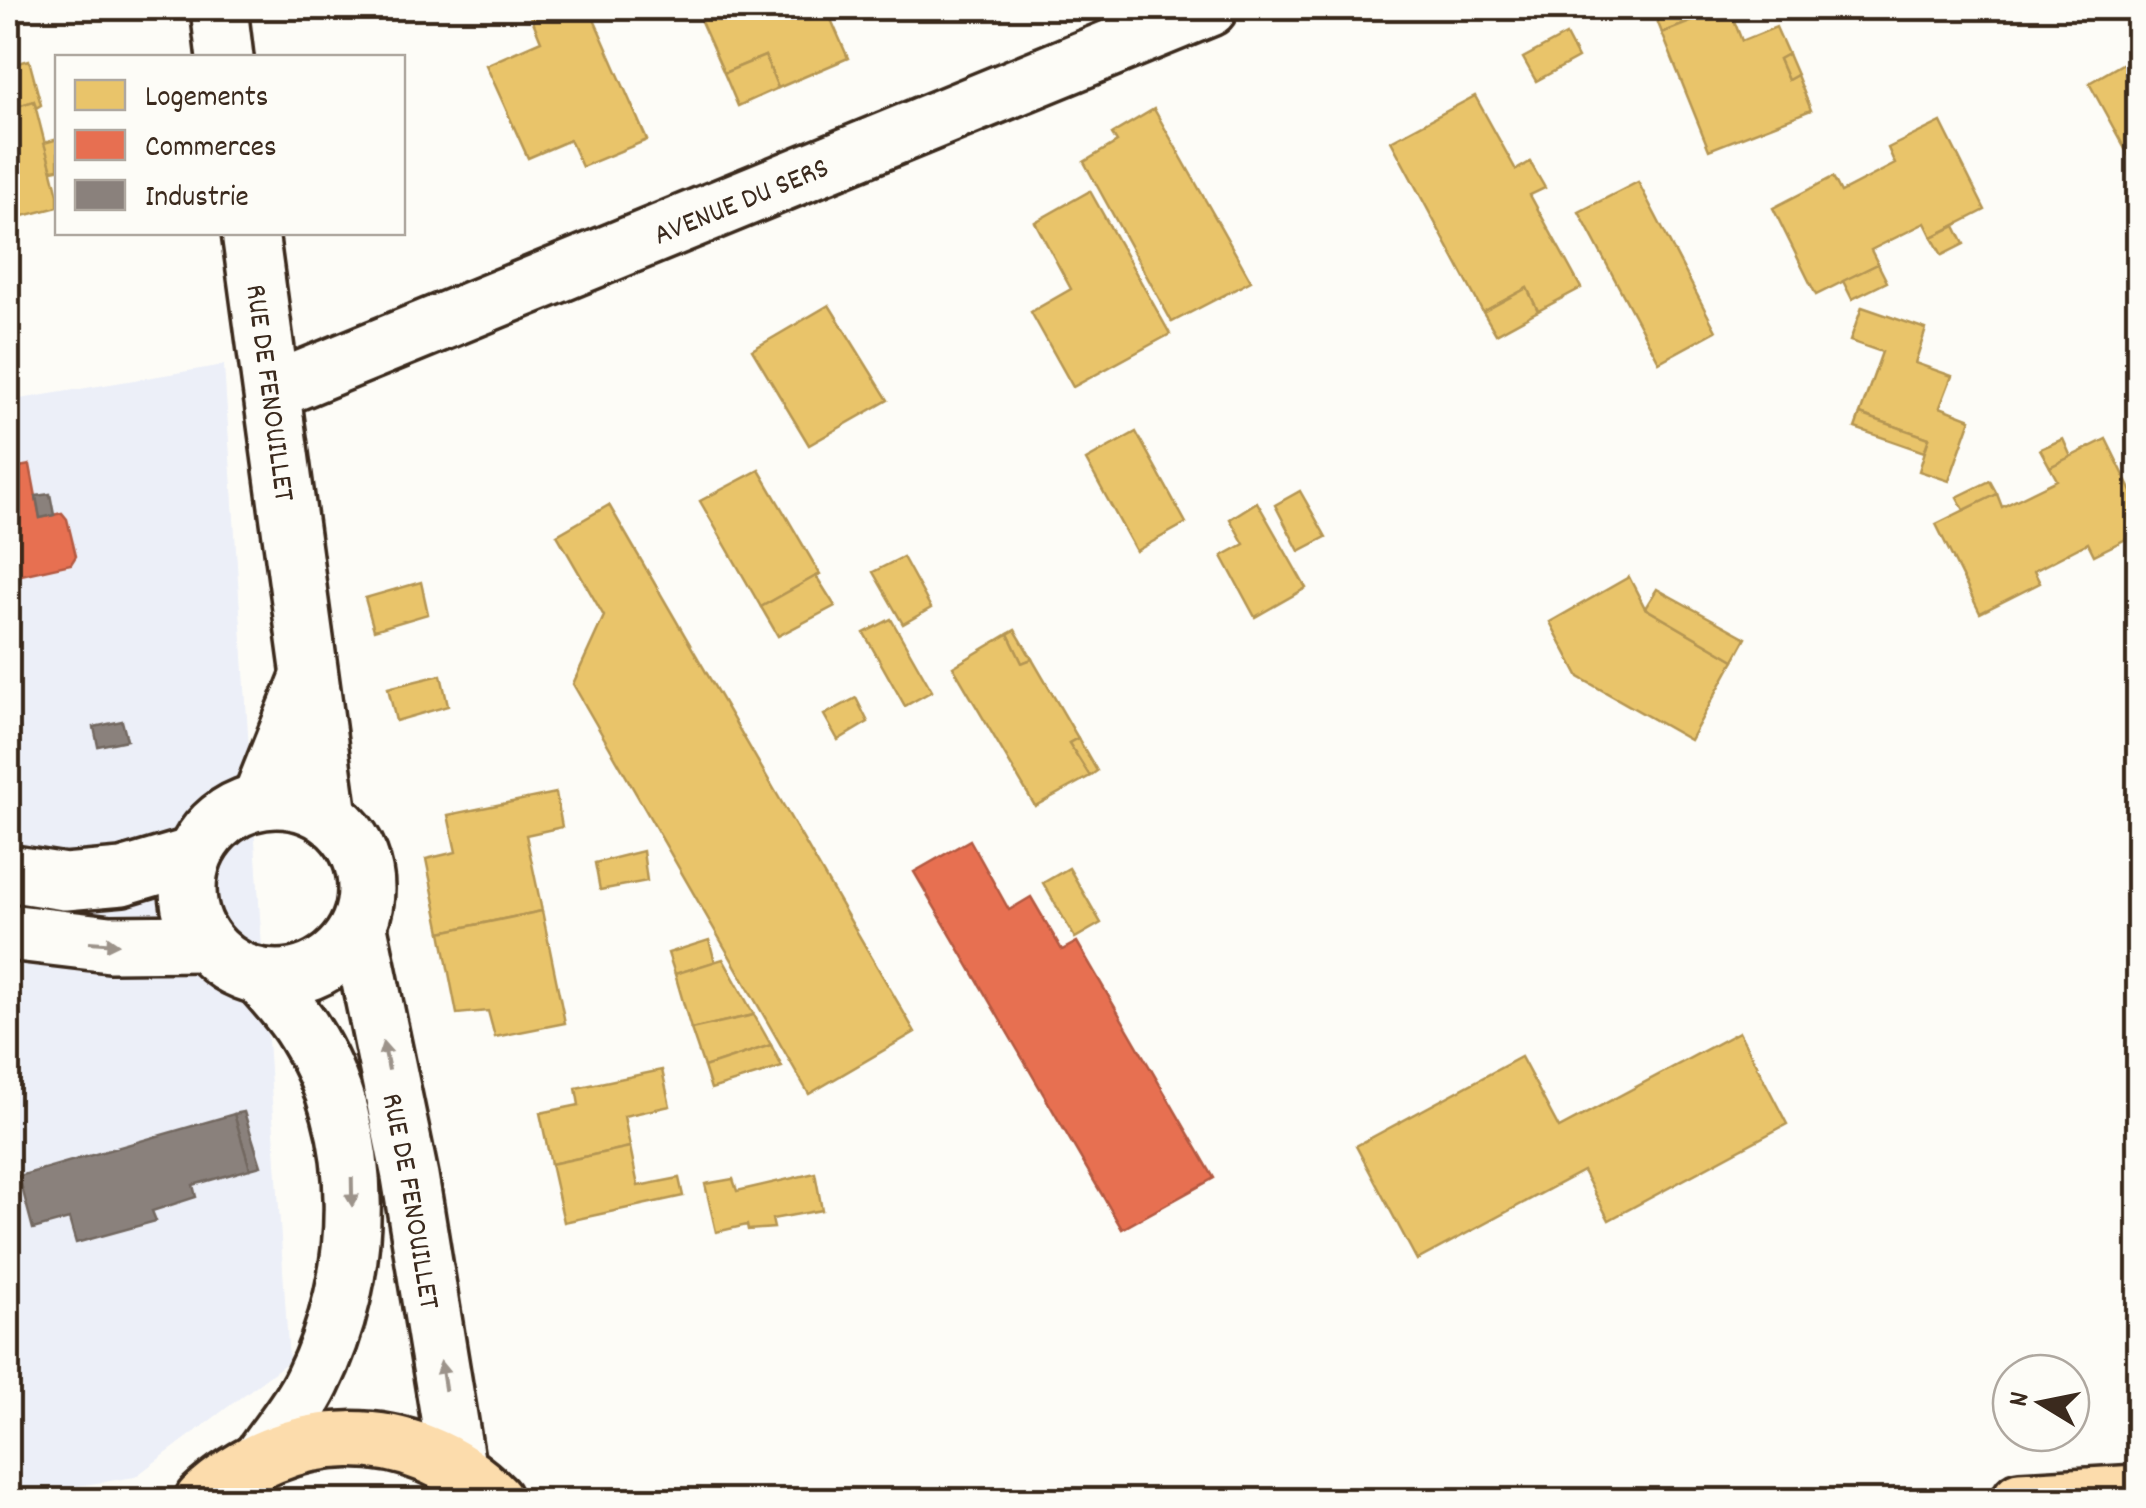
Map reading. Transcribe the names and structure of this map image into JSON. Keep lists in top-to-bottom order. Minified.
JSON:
{"streets":{"main road":["AVENUE DU SERS","RUE DE FENOUILLET"]},"crossings":[["AVENUE DU SERS","RUE DE FENOUILLET"]],"legend":["Logements","Commerces","Industrie"],"north":"left"}
